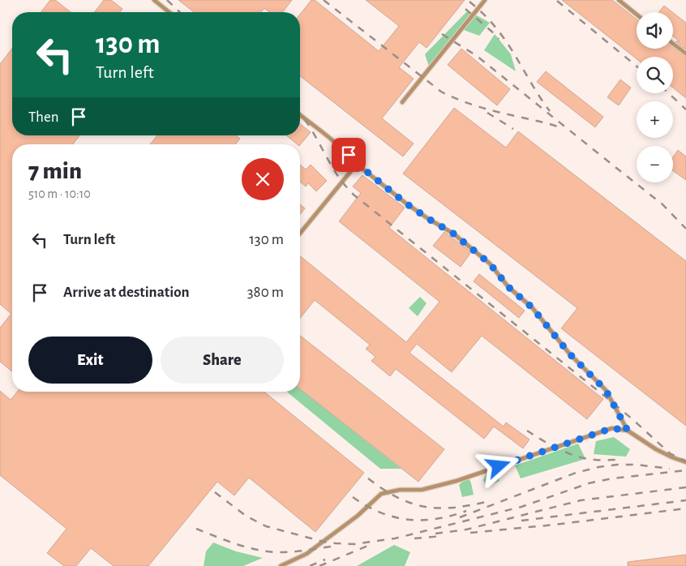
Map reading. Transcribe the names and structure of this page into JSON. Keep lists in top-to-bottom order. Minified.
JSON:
{"page":{"map_buttons":["+","−"],"turn":["130 m","Turn left"],"then":"Then","heading":["7 min","510 m · 10:10"],"list":[{"name":"Turn left","value":"130 m"},{"name":"Arrive at destination","value":"380 m"}],"buttons":["Exit","Share"]}}
